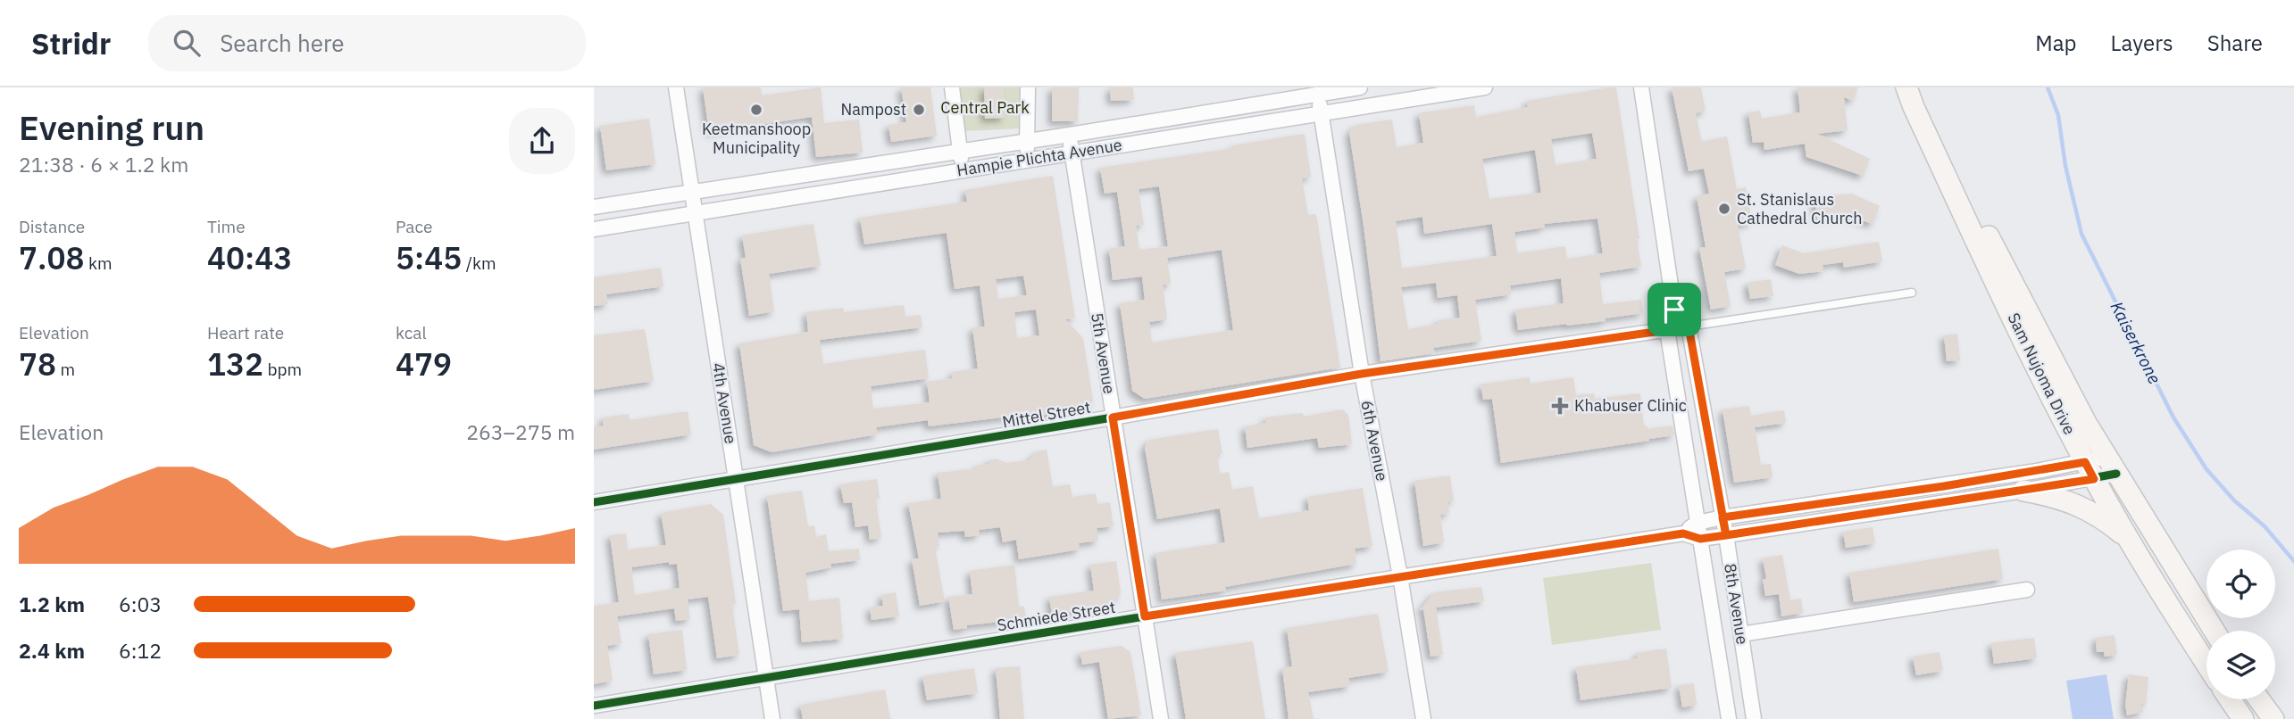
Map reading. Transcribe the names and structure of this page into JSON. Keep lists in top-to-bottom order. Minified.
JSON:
{"streets":{"main road":["Sam Nujoma Drive"],"street":["Hampie Plichta Avenue","5th Avenue","4th Avenue","Mittel Street","6th Avenue","8th Avenue","Schmiede Street"]},"crossings":[["Hampie Plichta Avenue","5th Avenue"],["Hampie Plichta Avenue","4th Avenue"],["Hampie Plichta Avenue","6th Avenue"],["5th Avenue","Mittel Street"],["5th Avenue","Schmiede Street"],["Sam Nujoma Drive","Schmiede Street"],["4th Avenue","Mittel Street"],["4th Avenue","Schmiede Street"],["Mittel Street","6th Avenue"],["Mittel Street","8th Avenue"],["6th Avenue","Schmiede Street"],["8th Avenue","Schmiede Street"]],"water":["Kaiserkrone"],"parks":["Central Park"],"places":{"other":["Keetmanshoop Municipality","Nampost","St. Stanislaus Cathedral Church"],"health":["Khabuser Clinic"]},"page":{"header":"Stridr","search":"Search here","nav":["Map","Layers","Share"],"heading":["Evening run","21:38 · 6 × 1.2 km"],"stats":[["Distance","7.08 km"],["Time","40:43"],["Pace","5:45 /km"],["Elevation","78 m"],["Heart rate","132 bpm"],["kcal","479"]],"chart":["Elevation","263–275 m"],"list":[{"name":"1.2 km","note":"6:03"},{"name":"2.4 km","note":"6:12"}]}}
